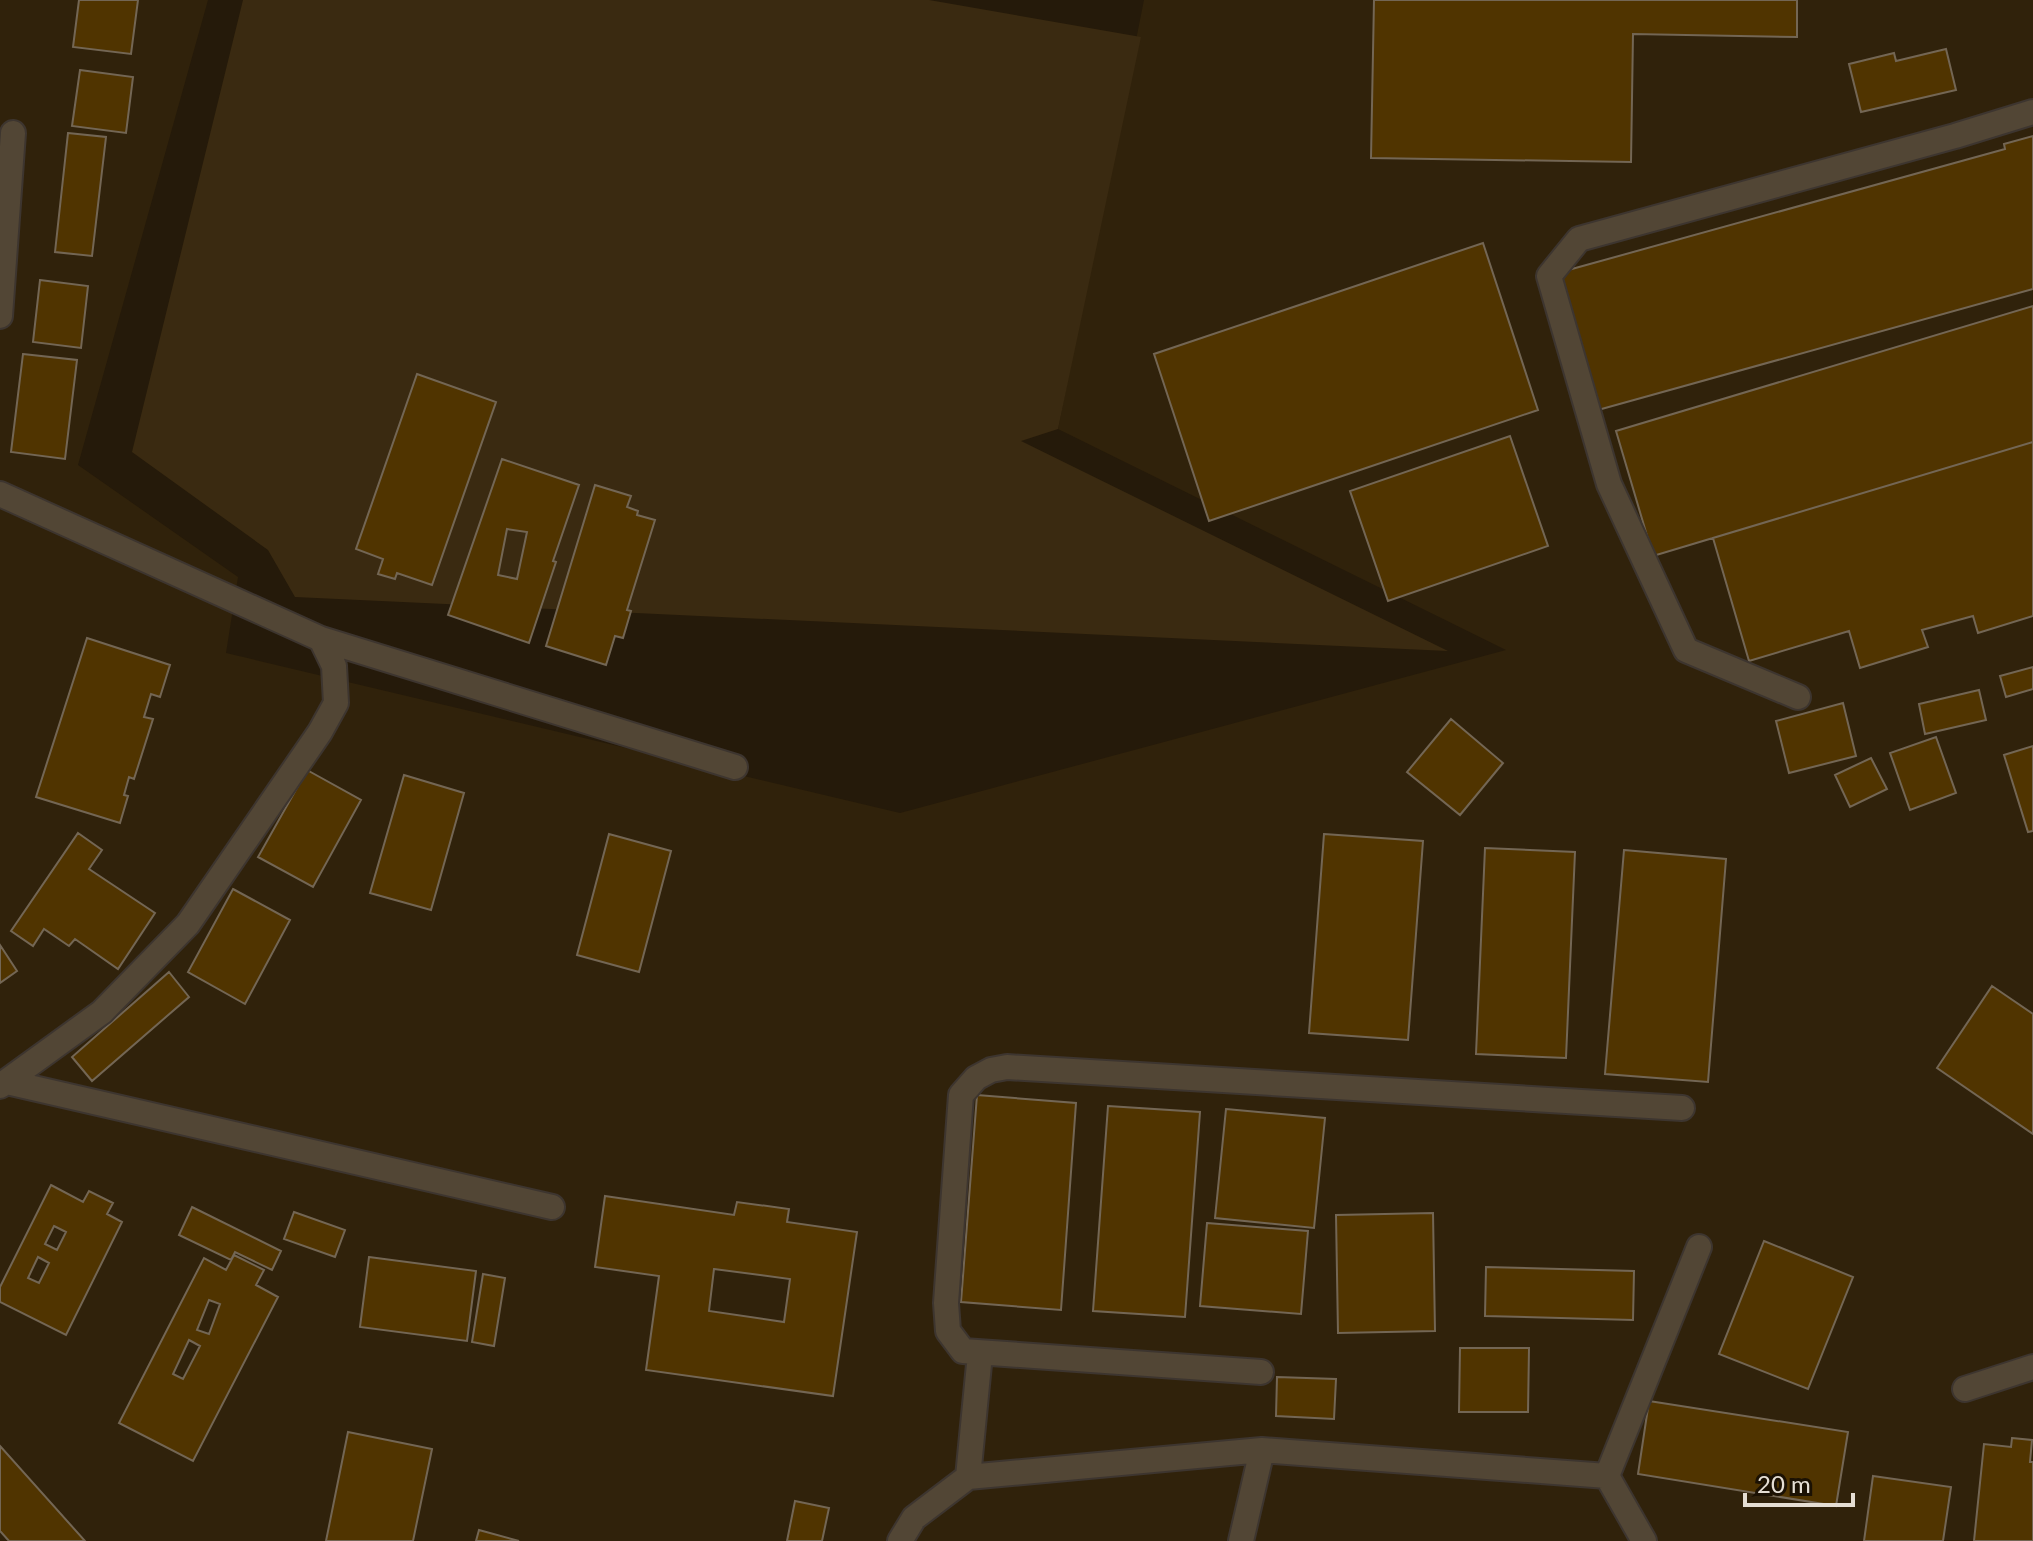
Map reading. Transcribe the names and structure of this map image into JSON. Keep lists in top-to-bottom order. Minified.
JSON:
{"scale_bar":"20 m"}
